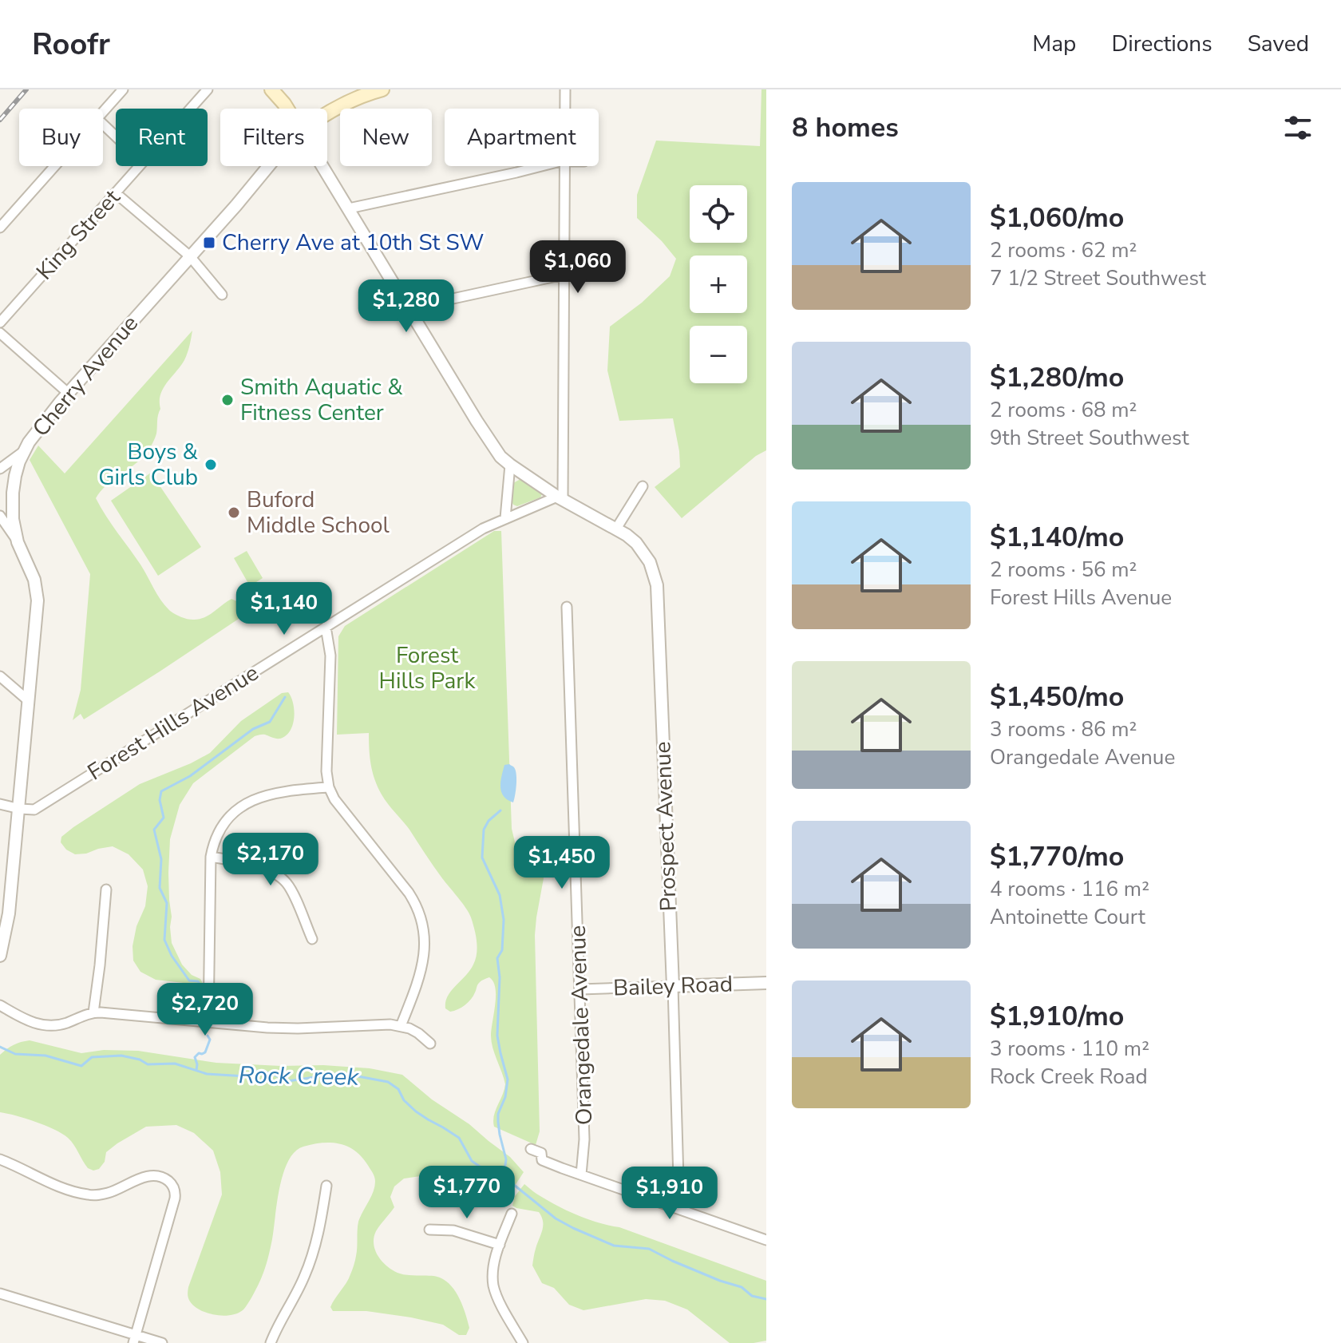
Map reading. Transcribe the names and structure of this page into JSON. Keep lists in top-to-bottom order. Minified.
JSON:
{"streets":{"main road":["Cherry Avenue"],"street":["King Street","Forest Hills Avenue","Prospect Avenue","Bailey Road","Orangedale Avenue"]},"crossings":[["Cherry Avenue","Forest Hills Avenue"],["Forest Hills Avenue","Prospect Avenue"],["Prospect Avenue","Bailey Road"],["Bailey Road","Orangedale Avenue"]],"water":["Rock Creek"],"parks":["Forest Hills Park"],"places":{"transit":["Cherry Ave at 10th St SW"],"other":["Smith Aquatic & Fitness Center","Boys & Girls Club","Buford Middle School"]},"page":{"header":"Roofr","nav":["Map","Directions","Saved"],"heading":"8 homes","chip":["Buy","Rent","Filters","New","Apartment"],"list":[{"name":"$1,060/mo","note":"2 rooms · 62 m² · 7 1/2 Street Southwest"},{"name":"$1,280/mo","note":"2 rooms · 68 m² · 9th Street Southwest"},{"name":"$1,140/mo","note":"2 rooms · 56 m² · Forest Hills Avenue"},{"name":"$1,450/mo","note":"3 rooms · 86 m² · Orangedale Avenue"},{"name":"$1,770/mo","note":"4 rooms · 116 m² · Antoinette Court"},{"name":"$1,910/mo","note":"3 rooms · 110 m² · Rock Creek Road"}],"map_buttons":["+","−"],"price":["$1,060","$1,280","$1,140","$2,170","$1,450","$2,720","$1,770","$1,910"]}}
